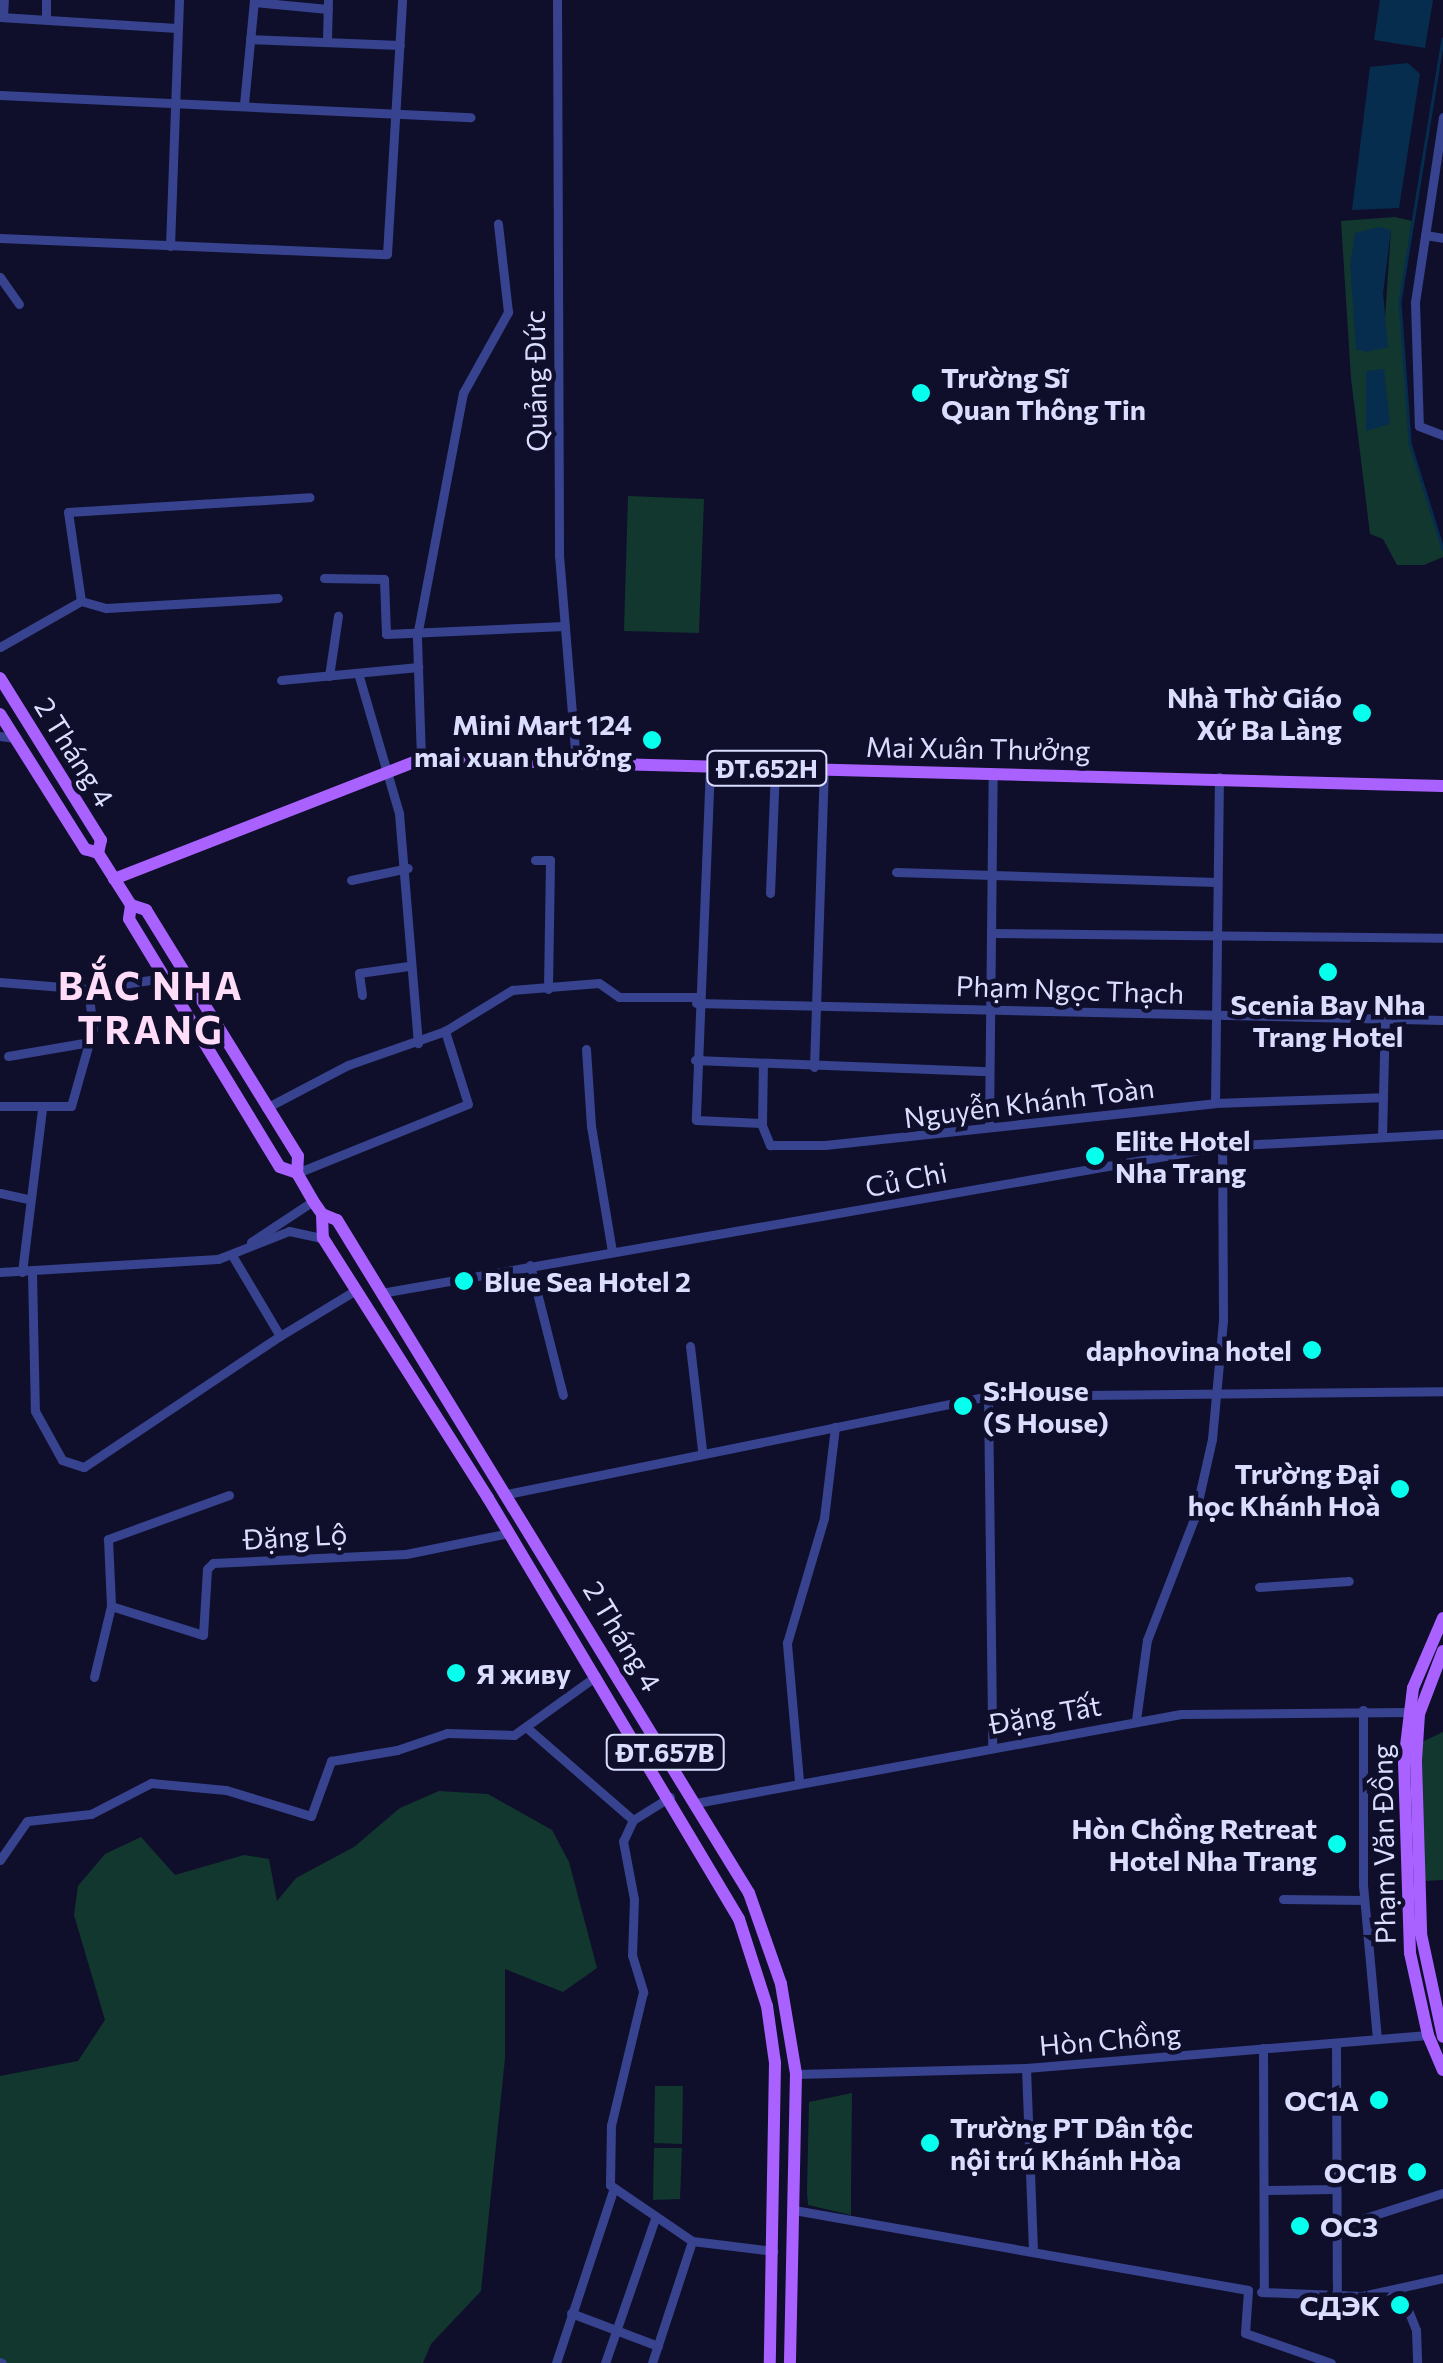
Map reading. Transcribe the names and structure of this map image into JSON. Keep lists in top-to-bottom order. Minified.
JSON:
{"streets":{"main road":["Mai Xuân Thưởng","2 Tháng 4","ĐT.652H","ĐT.657B","Phạm Văn Đồng"],"street":["Quảng Đức","Phạm Ngọc Thạch","Nguyễn Khánh Toàn","Củ Chi","Đặng Lộ","Đặng Tất","Hòn Chồng"]},"crossings":[["Quảng Đức","Mai Xuân Thưởng"],["Mai Xuân Thưởng","2 Tháng 4"],["2 Tháng 4","Phạm Ngọc Thạch"],["2 Tháng 4","Củ Chi"],["2 Tháng 4","Đặng Lộ"],["2 Tháng 4","Đặng Tất"],["2 Tháng 4","Hòn Chồng"],["Đặng Tất","Phạm Văn Đồng"],["Phạm Văn Đồng","Hòn Chồng"]],"districts":["BẮC NHA TRANG"],"places":["Trường Sĩ Quan Thông Tin","Nhà Thờ Giáo Xứ Ba Làng","Mini Mart 124 mai xuan thưởng","Scenia Bay Nha Trang Hotel","Elite Hotel Nha Trang","Blue Sea Hotel 2","daphovina hotel","S:House (S House)","Trường Đại học Khánh Hoà","Я живу","Hòn Chồng Retreat Hotel Nha Trang","OC1A","Trường PT Dân tộc nội trú Khánh Hòa","OC1B","OC3","СДЭК"]}
